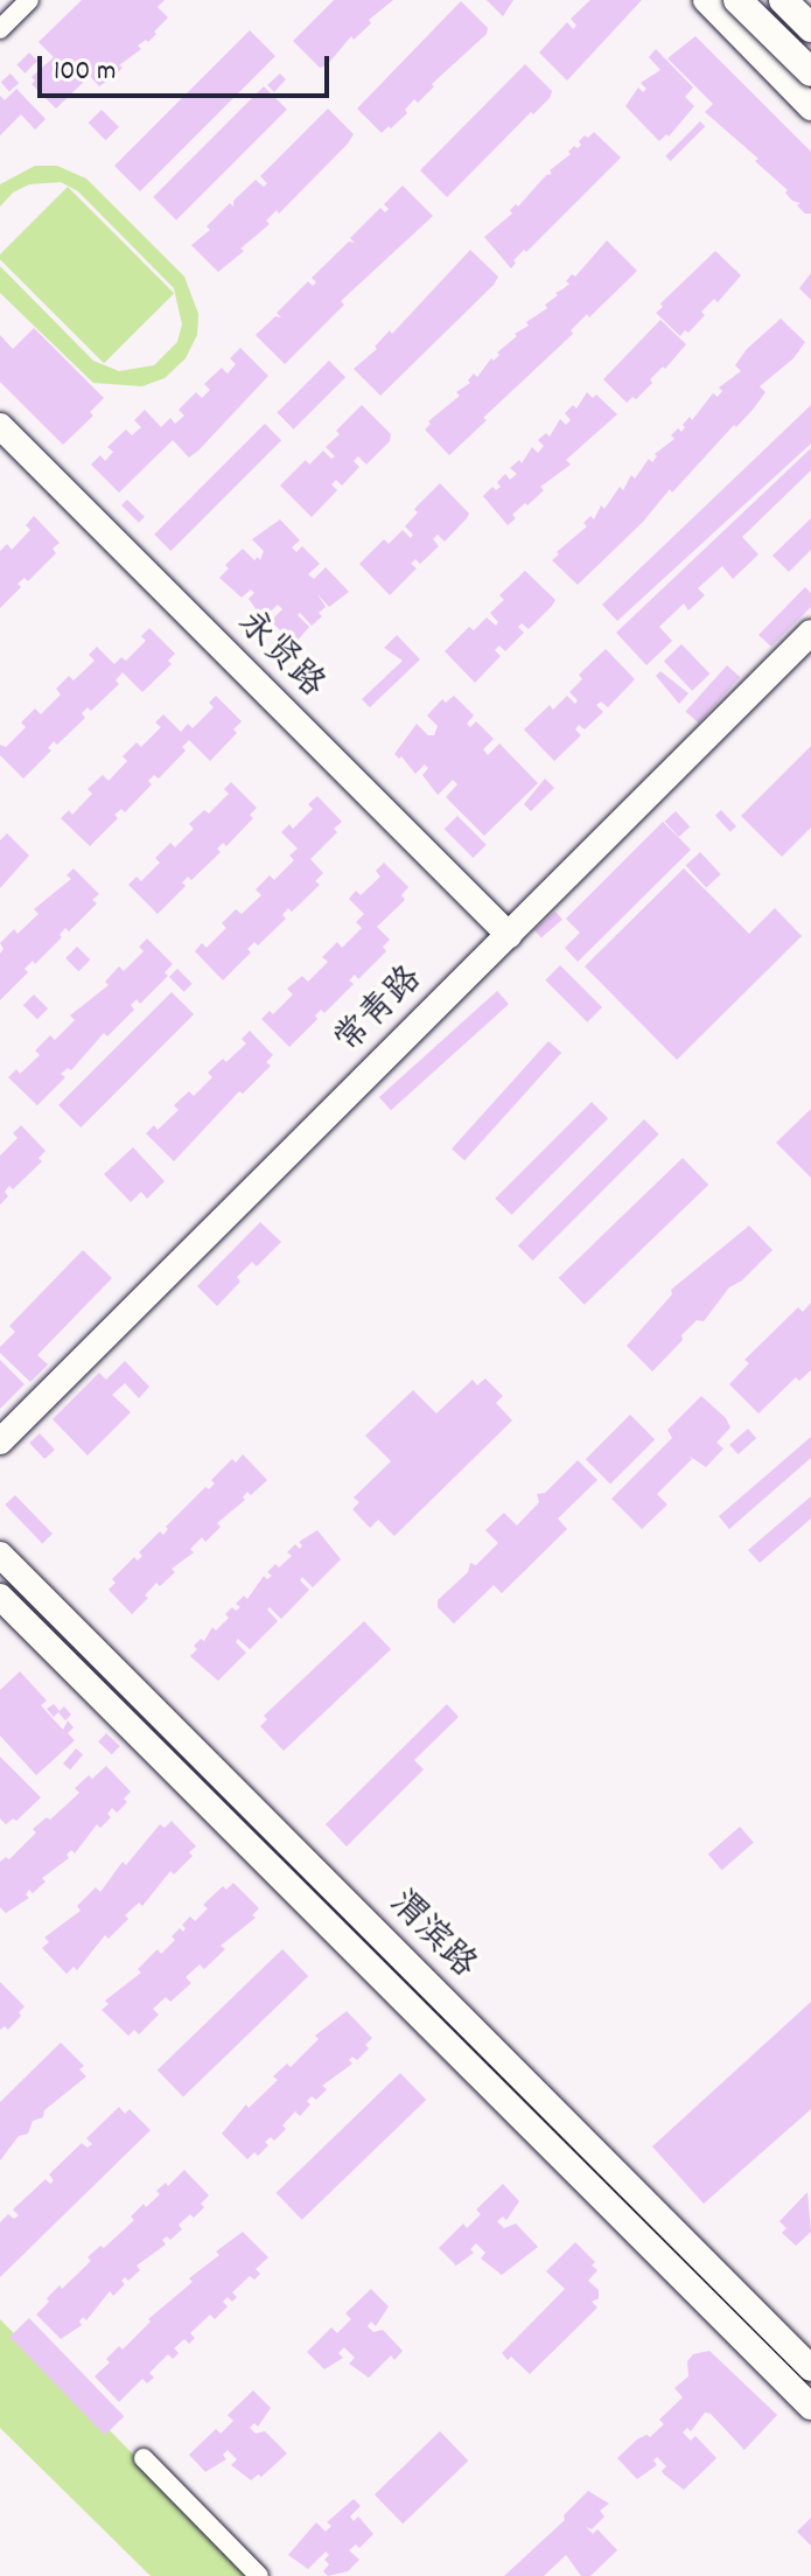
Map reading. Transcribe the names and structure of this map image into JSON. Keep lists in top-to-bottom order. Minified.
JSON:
{"streets":{"street":["永贤路","常青路","渭滨路"]},"crossings":[["永贤路","常青路"]],"scale_bar":"100 m"}
